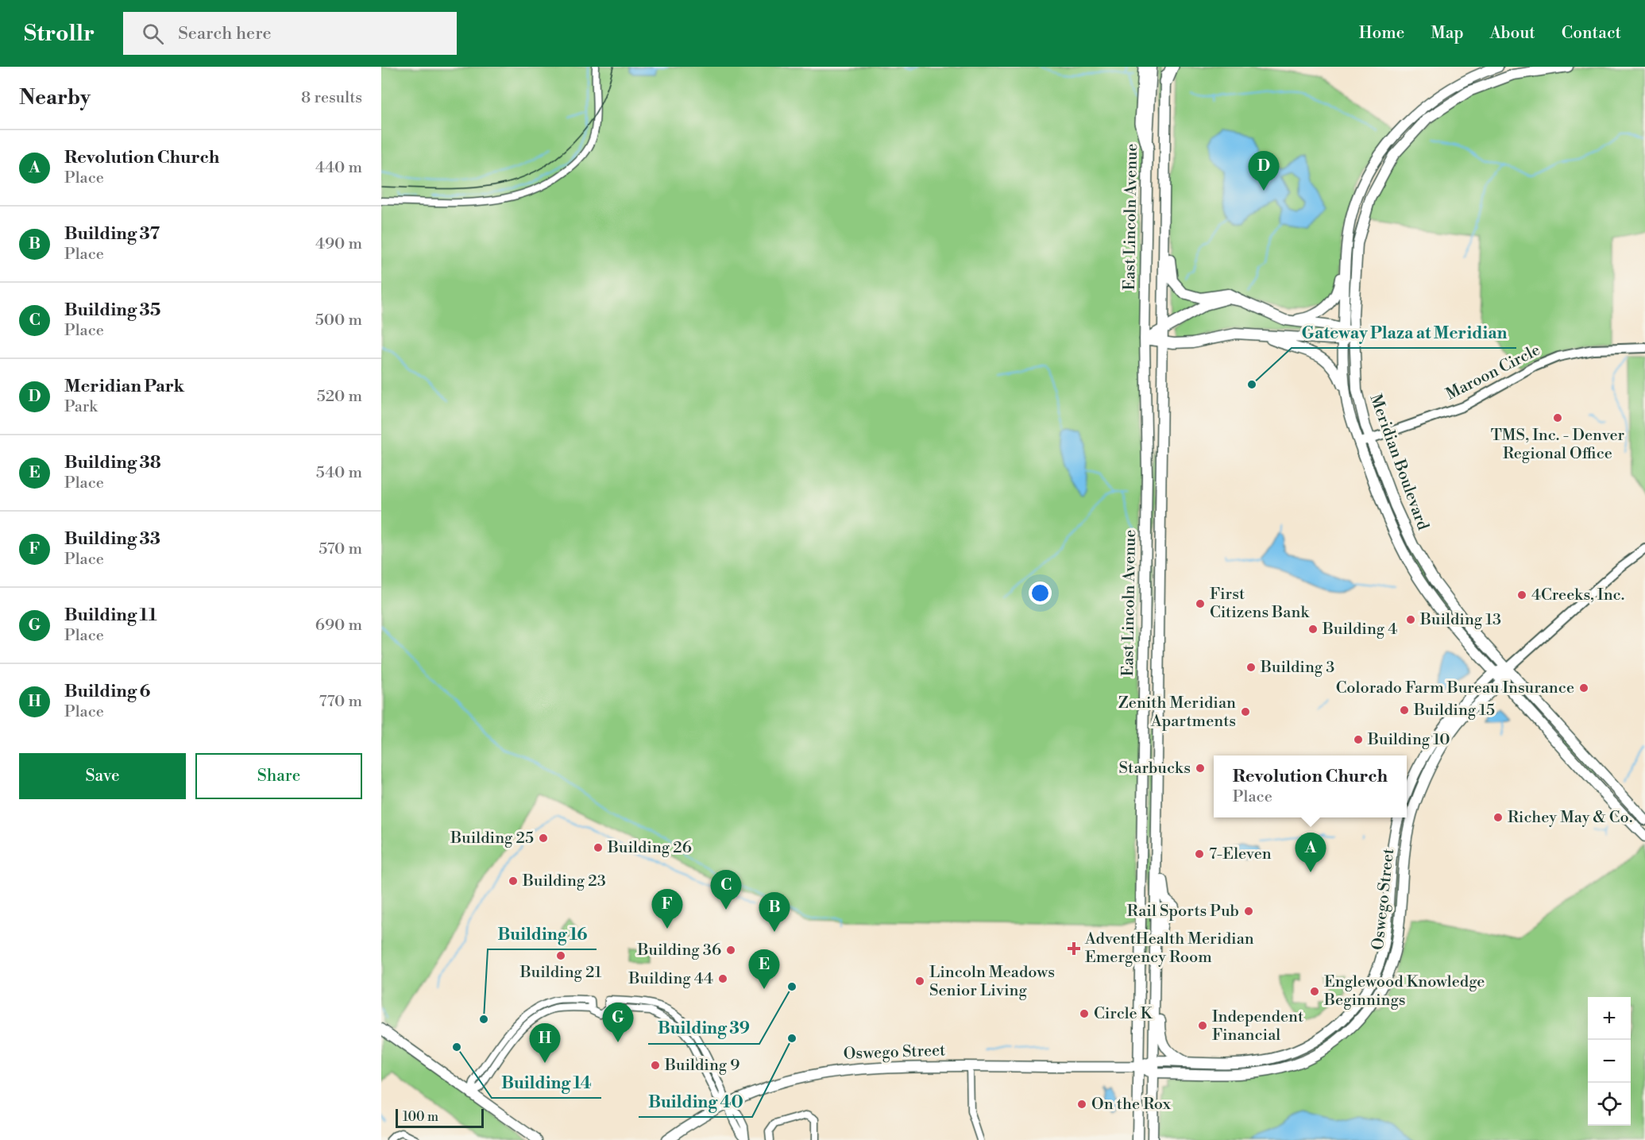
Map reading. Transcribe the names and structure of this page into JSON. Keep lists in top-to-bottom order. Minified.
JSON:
{"streets":{"main road":["East Lincoln Avenue","Meridian Boulevard","Oswego Street"],"street":["Maroon Circle"]},"crossings":[["East Lincoln Avenue","Oswego Street"],["Maroon Circle","Meridian Boulevard"],["Meridian Boulevard","Oswego Street"]],"places":{"other":["Gateway Plaza at Meridian","TMS, Inc. - Denver Regional Office","4Creeks, Inc.","First Citizens Bank","Building 13","Building 4","Building 3","Colorado Farm Bureau Insurance","Building 15","Zenith Meridian Apartments","Building 10","Starbucks","Richey May & Co.","Building 25","Building 26","7-Eleven","Building 23","Rail Sports Pub","Building 36","Building 21","Building 44","Lincoln Meadows Senior Living","Building 39","Englewood Knowledge Beginnings","Circle K","Building 16","Independent Financial","Building 40","Building 14","Building 9","On the Rox"],"health":["AdventHealth Meridian Emergency Room"]},"scale_bar":"100 m","page":{"header":"Strollr","search":"Search here","nav":["Home","Map","About","Contact"],"heading":["Nearby","8 results"],"list":[{"mark":"A","name":"Revolution Church","note":"Place","value":"440 m"},{"mark":"B","name":"Building 37","note":"Place","value":"490 m"},{"mark":"C","name":"Building 35","note":"Place","value":"500 m"},{"mark":"D","name":"Meridian Park","note":"Park","value":"520 m"},{"mark":"E","name":"Building 38","note":"Place","value":"540 m"},{"mark":"F","name":"Building 33","note":"Place","value":"570 m"},{"mark":"G","name":"Building 11","note":"Place","value":"690 m"},{"mark":"H","name":"Building 6","note":"Place","value":"770 m"}],"pins":["D","A","C","F","B","E","G","H"],"buttons":["Save","Share"],"popup":["Revolution Church","Place"],"map_buttons":["+","−"],"scale":"100 m"}}
